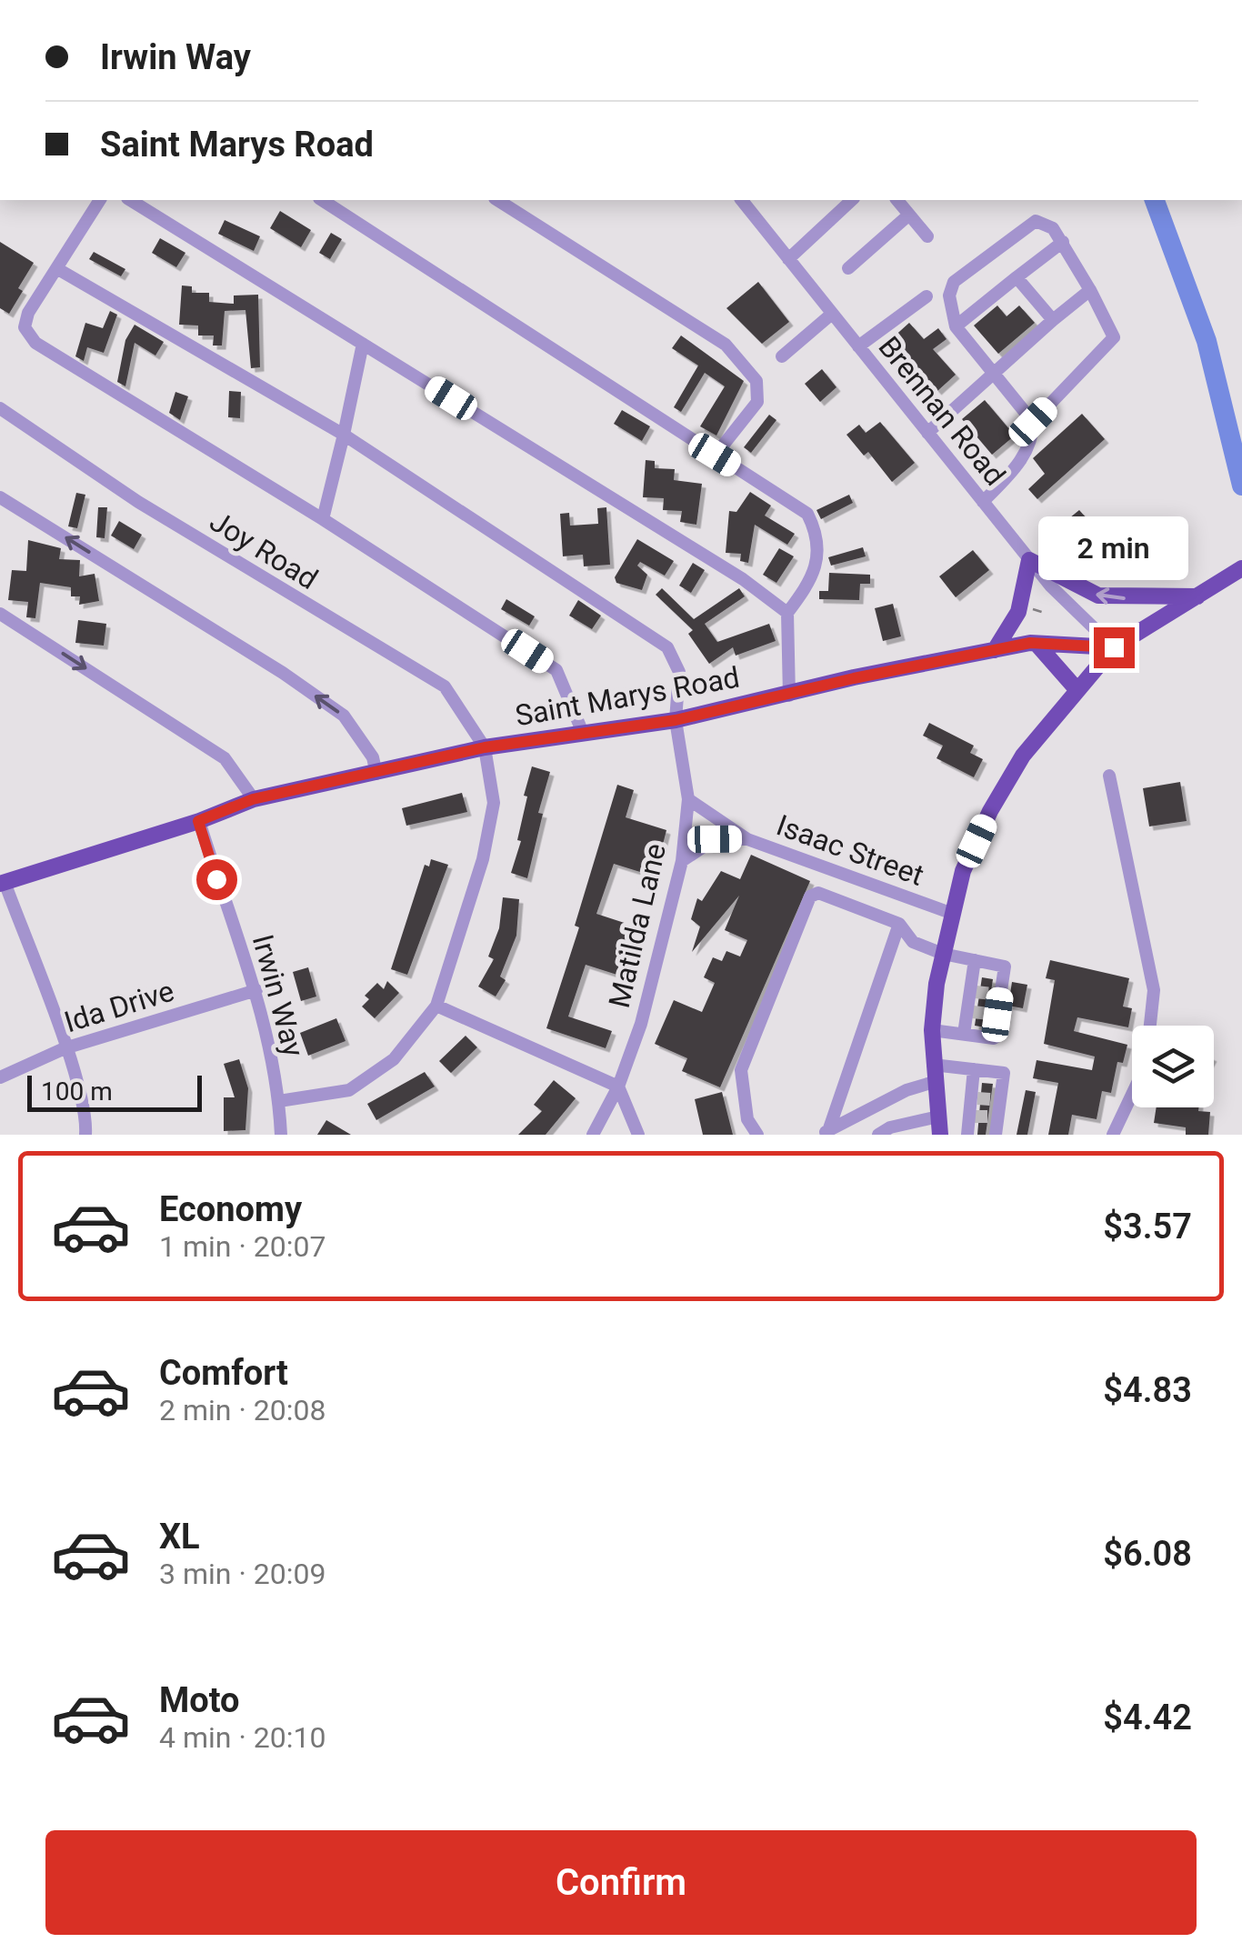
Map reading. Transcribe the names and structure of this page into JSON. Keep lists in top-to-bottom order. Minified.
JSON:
{"streets":{"main road":["Saint Marys Road"],"street":["Brennan Road","Joy Road","Isaac Street","Matilda Lane","Irwin Way","Ida Drive"]},"crossings":[["Brennan Road","Saint Marys Road"],["Joy Road","Saint Marys Road"],["Saint Marys Road","Matilda Lane"],["Saint Marys Road","Irwin Way"],["Isaac Street","Matilda Lane"],["Irwin Way","Ida Drive"]],"scale_bar":"100 m","page":{"banner":["Irwin Way","Saint Marys Road"],"bubble":"2 min","scale":"100 m","list":[{"name":"Economy","note":"1 min · 20:07","value":"$3.57"},{"name":"Comfort","note":"2 min · 20:08","value":"$4.83"},{"name":"XL","note":"3 min · 20:09","value":"$6.08"},{"name":"Moto","note":"4 min · 20:10","value":"$4.42"}],"buttons":"Confirm"}}
